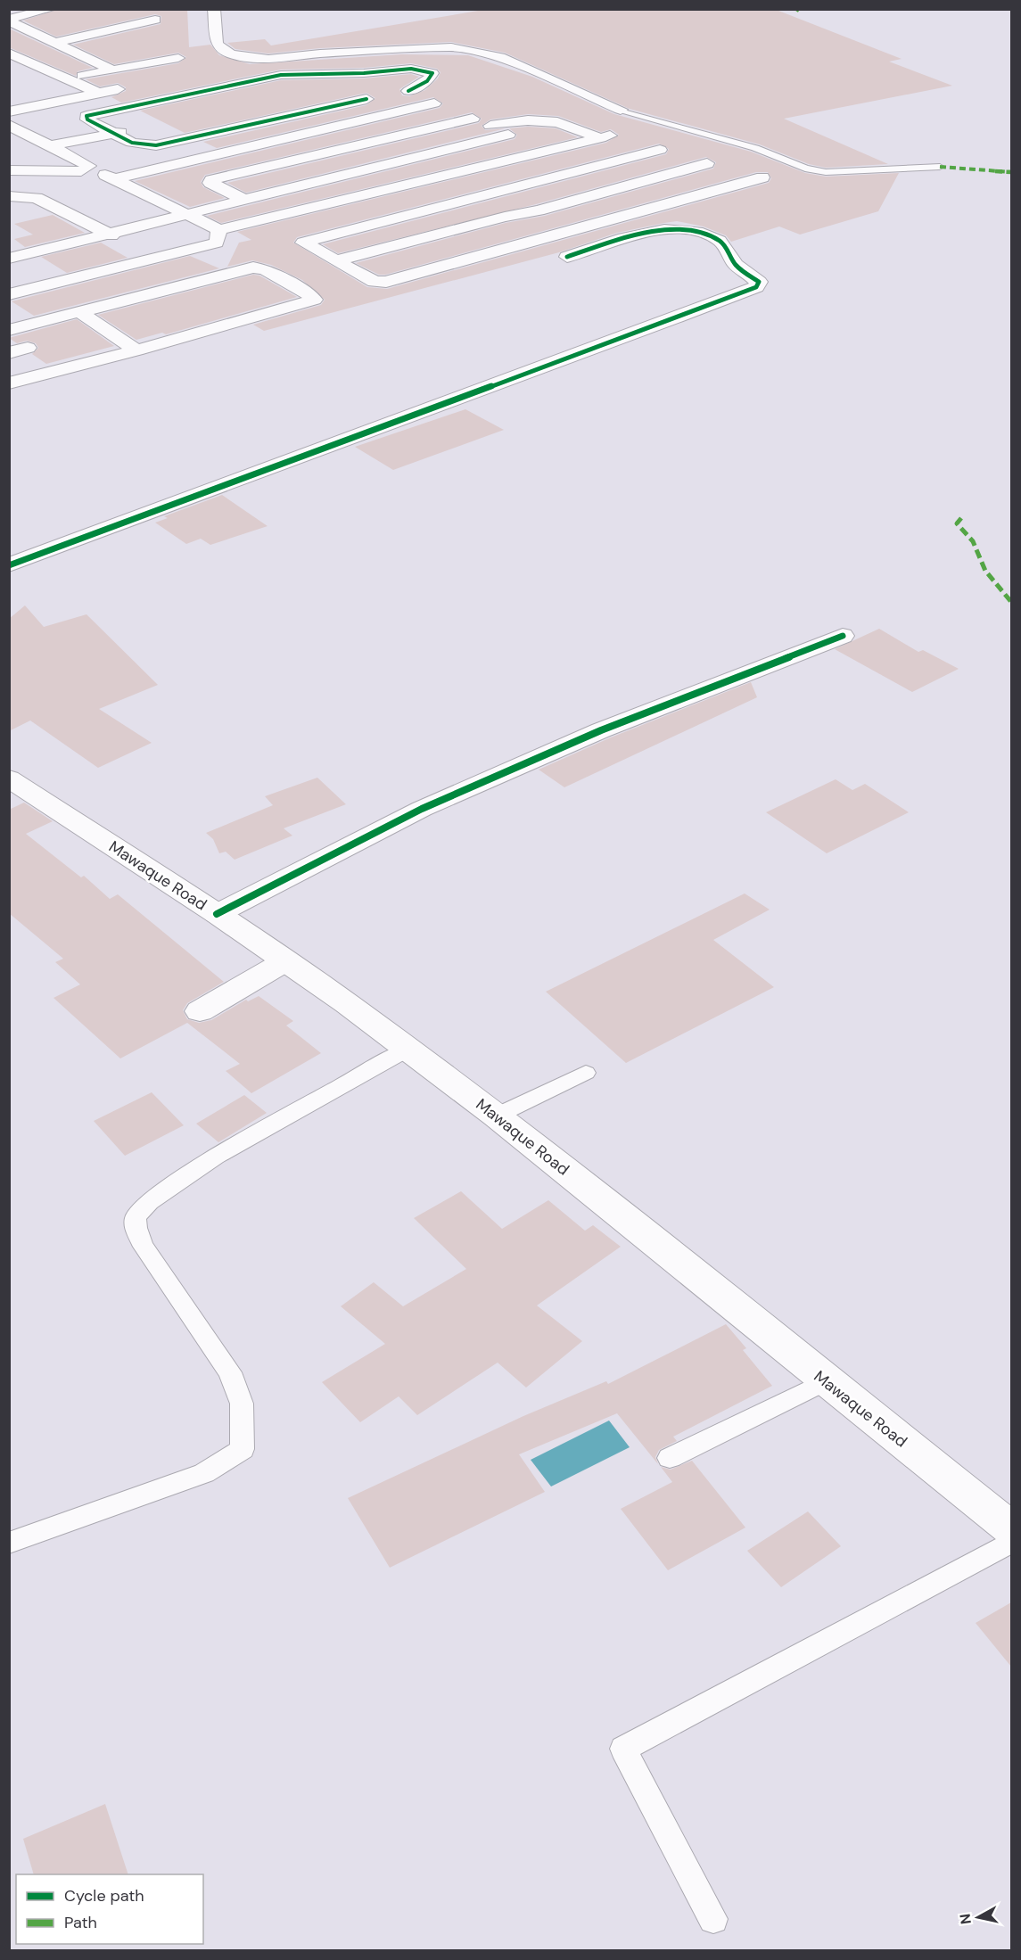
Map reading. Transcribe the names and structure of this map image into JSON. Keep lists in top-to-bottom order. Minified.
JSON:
{"streets":{"street":["Mawaque Road"]},"legend":["Cycle path","Path"],"north":"left"}
